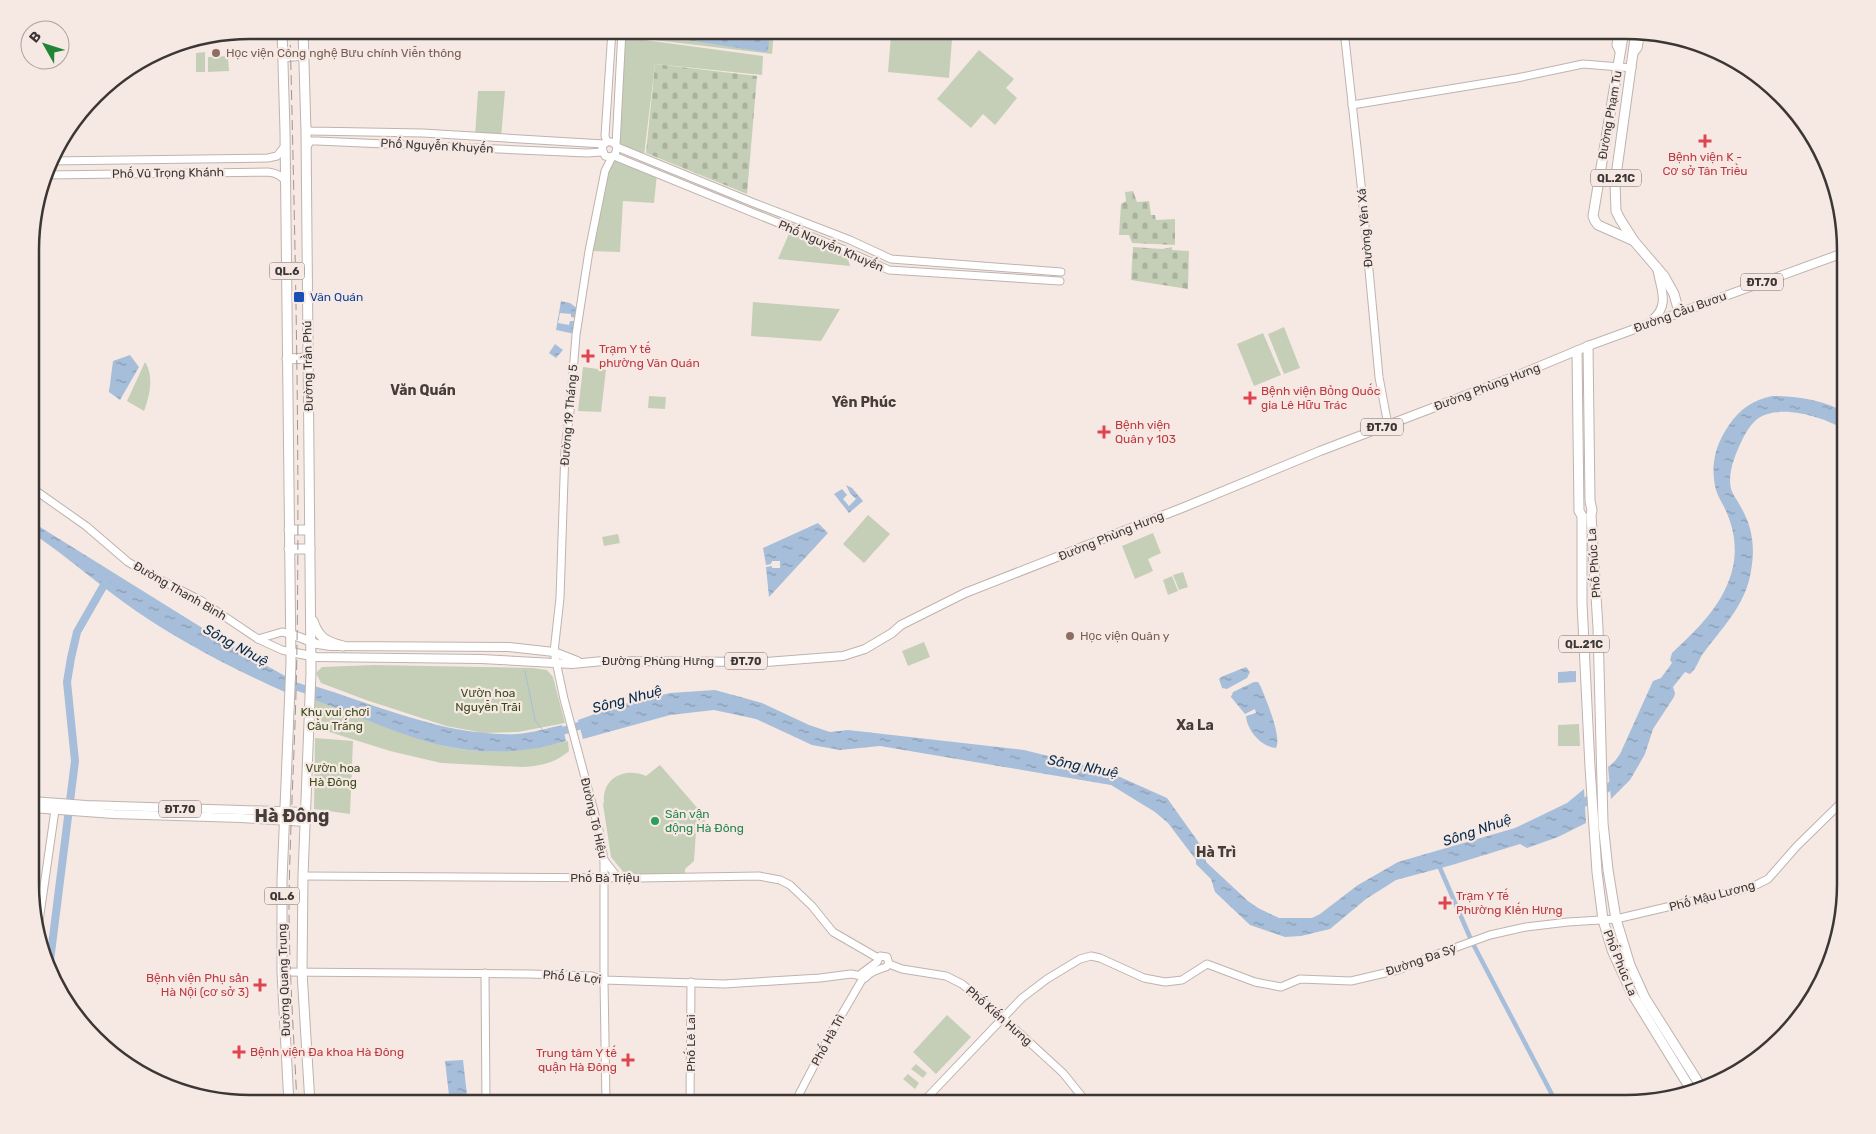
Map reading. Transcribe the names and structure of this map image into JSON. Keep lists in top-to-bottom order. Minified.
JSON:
{"streets":{"highway":["Đường Phạm Tu","QL.21C","QL.6","Đường Trần Phú","Phố Phúc La","Đường Quang Trung"],"main road":["ĐT.70","Đường Cầu Bươu","Đường Phùng Hưng"],"street":["Phố Nguyễn Khuyến","Phố Vũ Trọng Khánh","Đường Yên Xá","Đường 19 Tháng 5","Đường Thanh Bình","Đường Tô Hiệu","Phố Bà Triệu","Phố Mậu Lương","Đường Đa Sỹ","Phố Lê Lợi","Phố Kiến Hưng","Phố Hà Trì","Phố Lê Lai"]},"crossings":[["Đường Phạm Tu","Đường Cầu Bươu"],["Phố Nguyễn Khuyến","Đường Trần Phú"],["Phố Nguyễn Khuyến","Đường 19 Tháng 5"],["Đường Yên Xá","Đường Phùng Hưng"],["ĐT.70","Đường Quang Trung"],["Đường Cầu Bươu","Đường Phùng Hưng"],["Đường Trần Phú","Đường Phùng Hưng"],["Đường Trần Phú","Đường Thanh Bình"],["Đường Trần Phú","Đường Quang Trung"],["Đường Phùng Hưng","Đường 19 Tháng 5"],["Đường Phùng Hưng","Phố Phúc La"],["Đường Phùng Hưng","Đường Thanh Bình"],["Đường Phùng Hưng","Đường Tô Hiệu"],["Đường 19 Tháng 5","Đường Tô Hiệu"],["Phố Phúc La","Phố Mậu Lương"],["Phố Phúc La","Đường Đa Sỹ"],["Đường Tô Hiệu","Phố Bà Triệu"],["Đường Tô Hiệu","Phố Lê Lợi"],["Phố Bà Triệu","Đường Quang Trung"],["Phố Bà Triệu","Phố Kiến Hưng"],["Phố Mậu Lương","Đường Đa Sỹ"],["Đường Đa Sỹ","Phố Kiến Hưng"],["Phố Lê Lợi","Đường Quang Trung"],["Phố Lê Lợi","Phố Hà Trì"],["Phố Lê Lợi","Phố Lê Lai"]],"districts":["Văn Quán","Yên Phúc","Xa La","Hà Đông","Hà Trì"],"water":["Sông Nhuệ"],"parks":["Vườn hoa Nguyễn Trãi","Khu vui chơi Cầu Trắng","Vườn hoa Hà Đông"],"places":{"other":["Học viện Công nghệ Bưu chính Viễn thông","Học viện Quân y","Sân vận động Hà Đông"],"health":["Bệnh viện K - Cơ sở Tân Triều","Trạm Y tế phường Văn Quán","Bệnh viện Bỏng Quốc gia Lê Hữu Trác","Bệnh viện Quân y 103","Trạm Y Tế Phường KIến Hưng","Bệnh viện Phụ sản Hà Nội (cơ sở 3)","Bệnh viện Đa khoa Hà Đông","Trung tâm Y tế quận Hà Đông"],"transit":["Văn Quán"]},"north":"top left"}
